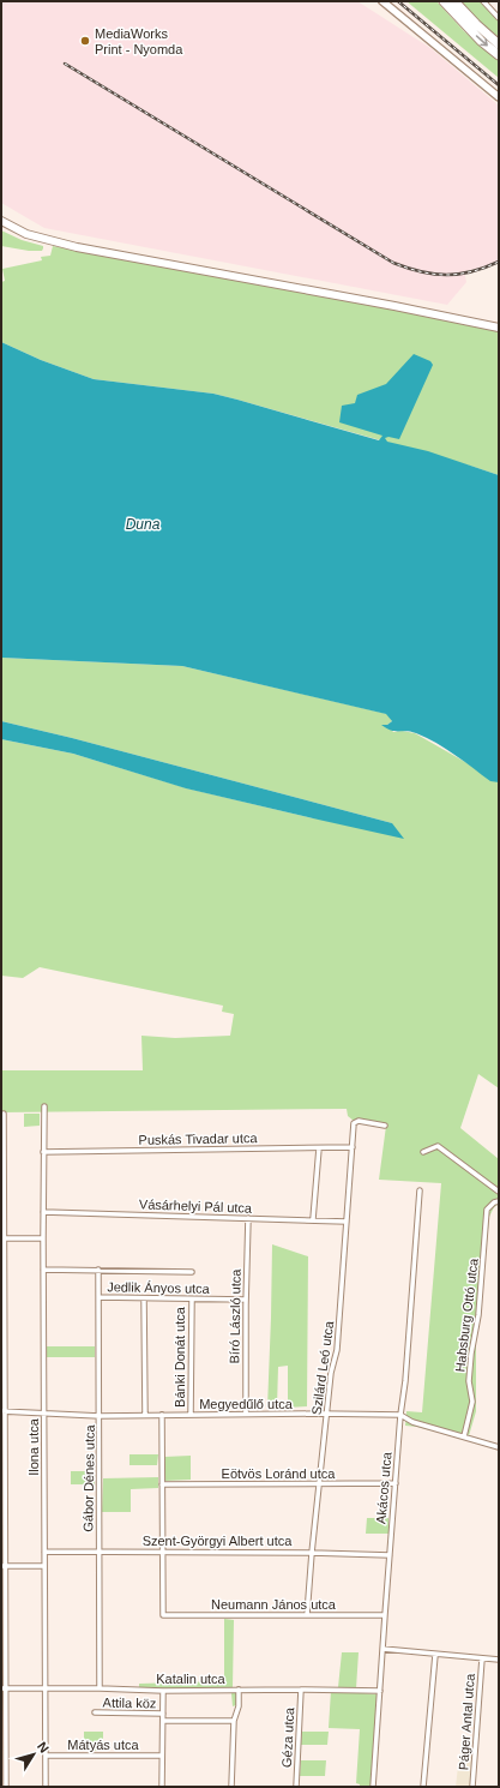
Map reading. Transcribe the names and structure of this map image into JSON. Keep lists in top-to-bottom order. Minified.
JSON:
{"streets":{"street":["Puskás Tivadar utca","Vásárhelyi Pál utca","Jedlik Ányos utca","Habsburg Ottó utca","Bíró László utca","Bánki Donát utca","Szilárd Leó utca","Megyedűlő utca","Ilona utca","Eötvös Loránd utca","Gábor Dénes utca","Akácos utca","Szent-Györgyi Albert utca","Neumann János utca","Katalin utca","Attila köz","Páger Antal utca","Géza utca","Mátyás utca"]},"crossings":[["Puskás Tivadar utca","Szilárd Leó utca"],["Puskás Tivadar utca","Ilona utca"],["Vásárhelyi Pál utca","Bíró László utca"],["Vásárhelyi Pál utca","Szilárd Leó utca"],["Vásárhelyi Pál utca","Ilona utca"],["Jedlik Ányos utca","Bíró László utca"],["Jedlik Ányos utca","Bánki Donát utca"],["Jedlik Ányos utca","Gábor Dénes utca"],["Habsburg Ottó utca","Megyedűlő utca"],["Bíró László utca","Megyedűlő utca"],["Bánki Donát utca","Megyedűlő utca"],["Szilárd Leó utca","Megyedűlő utca"],["Szilárd Leó utca","Eötvös Loránd utca"],["Szilárd Leó utca","Szent-Györgyi Albert utca"],["Szilárd Leó utca","Neumann János utca"],["Megyedűlő utca","Ilona utca"],["Megyedűlő utca","Gábor Dénes utca"],["Megyedűlő utca","Akácos utca"],["Ilona utca","Szent-Györgyi Albert utca"],["Ilona utca","Katalin utca"],["Ilona utca","Mátyás utca"],["Eötvös Loránd utca","Akácos utca"],["Gábor Dénes utca","Szent-Györgyi Albert utca"],["Gábor Dénes utca","Katalin utca"],["Akácos utca","Szent-Györgyi Albert utca"],["Akácos utca","Neumann János utca"],["Akácos utca","Katalin utca"],["Szent-Györgyi Albert utca","Neumann János utca"],["Katalin utca","Géza utca"]],"water":["Duna"],"places":["MediaWorks Print - Nyomda"],"north":"top right"}
